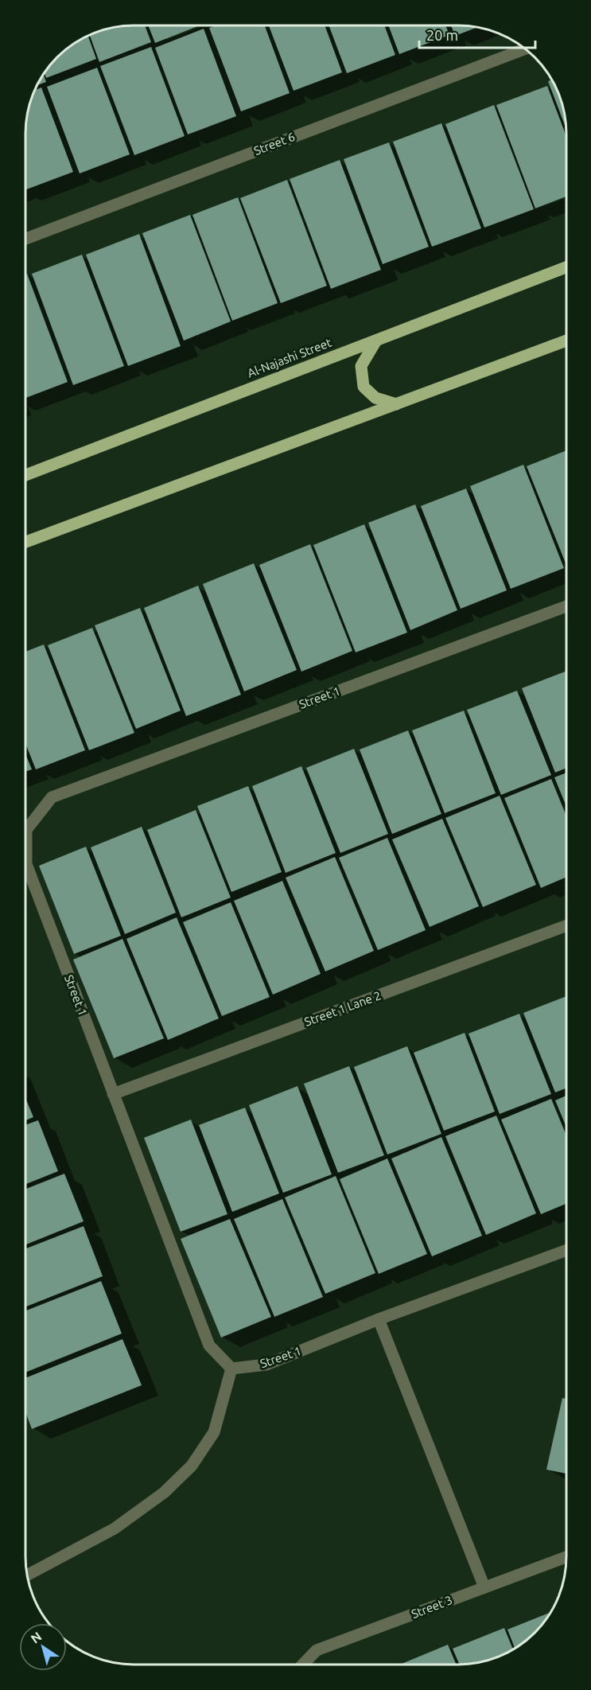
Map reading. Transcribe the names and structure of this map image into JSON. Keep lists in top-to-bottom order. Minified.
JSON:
{"streets":{"main road":["Al-Najashi Street"],"street":["Street 6","Street 1","Street 1 Lane 2","Street 3"]},"crossings":[["Street 1","Street 1 Lane 2"]],"scale_bar":"20 m","north":"top left"}
